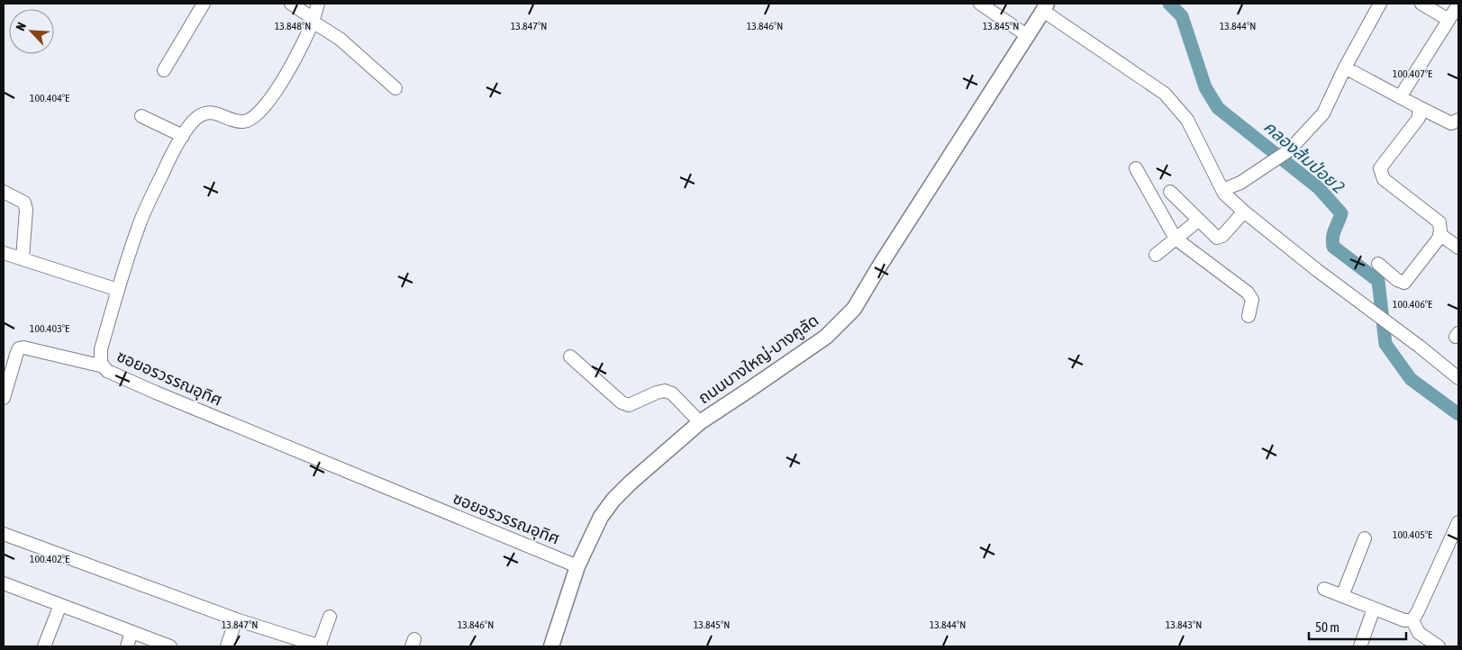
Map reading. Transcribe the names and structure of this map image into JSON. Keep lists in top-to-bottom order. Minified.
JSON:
{"streets":{"street":["ถนนบางใหญ่-บางคูลัด","ซอยอรวรรณอุทิศ"]},"crossings":[["ถนนบางใหญ่-บางคูลัด","ซอยอรวรรณอุทิศ"]],"water":["คลองส้มป่อย 2"],"scale_bar":"50 m","north":"top left","coordinates":["13.848°N","13.847°N","13.846°N","13.845°N","13.844°N","100.407°E","100.404°E","100.406°E","100.403°E","100.405°E","100.402°E","13.843°N"]}
